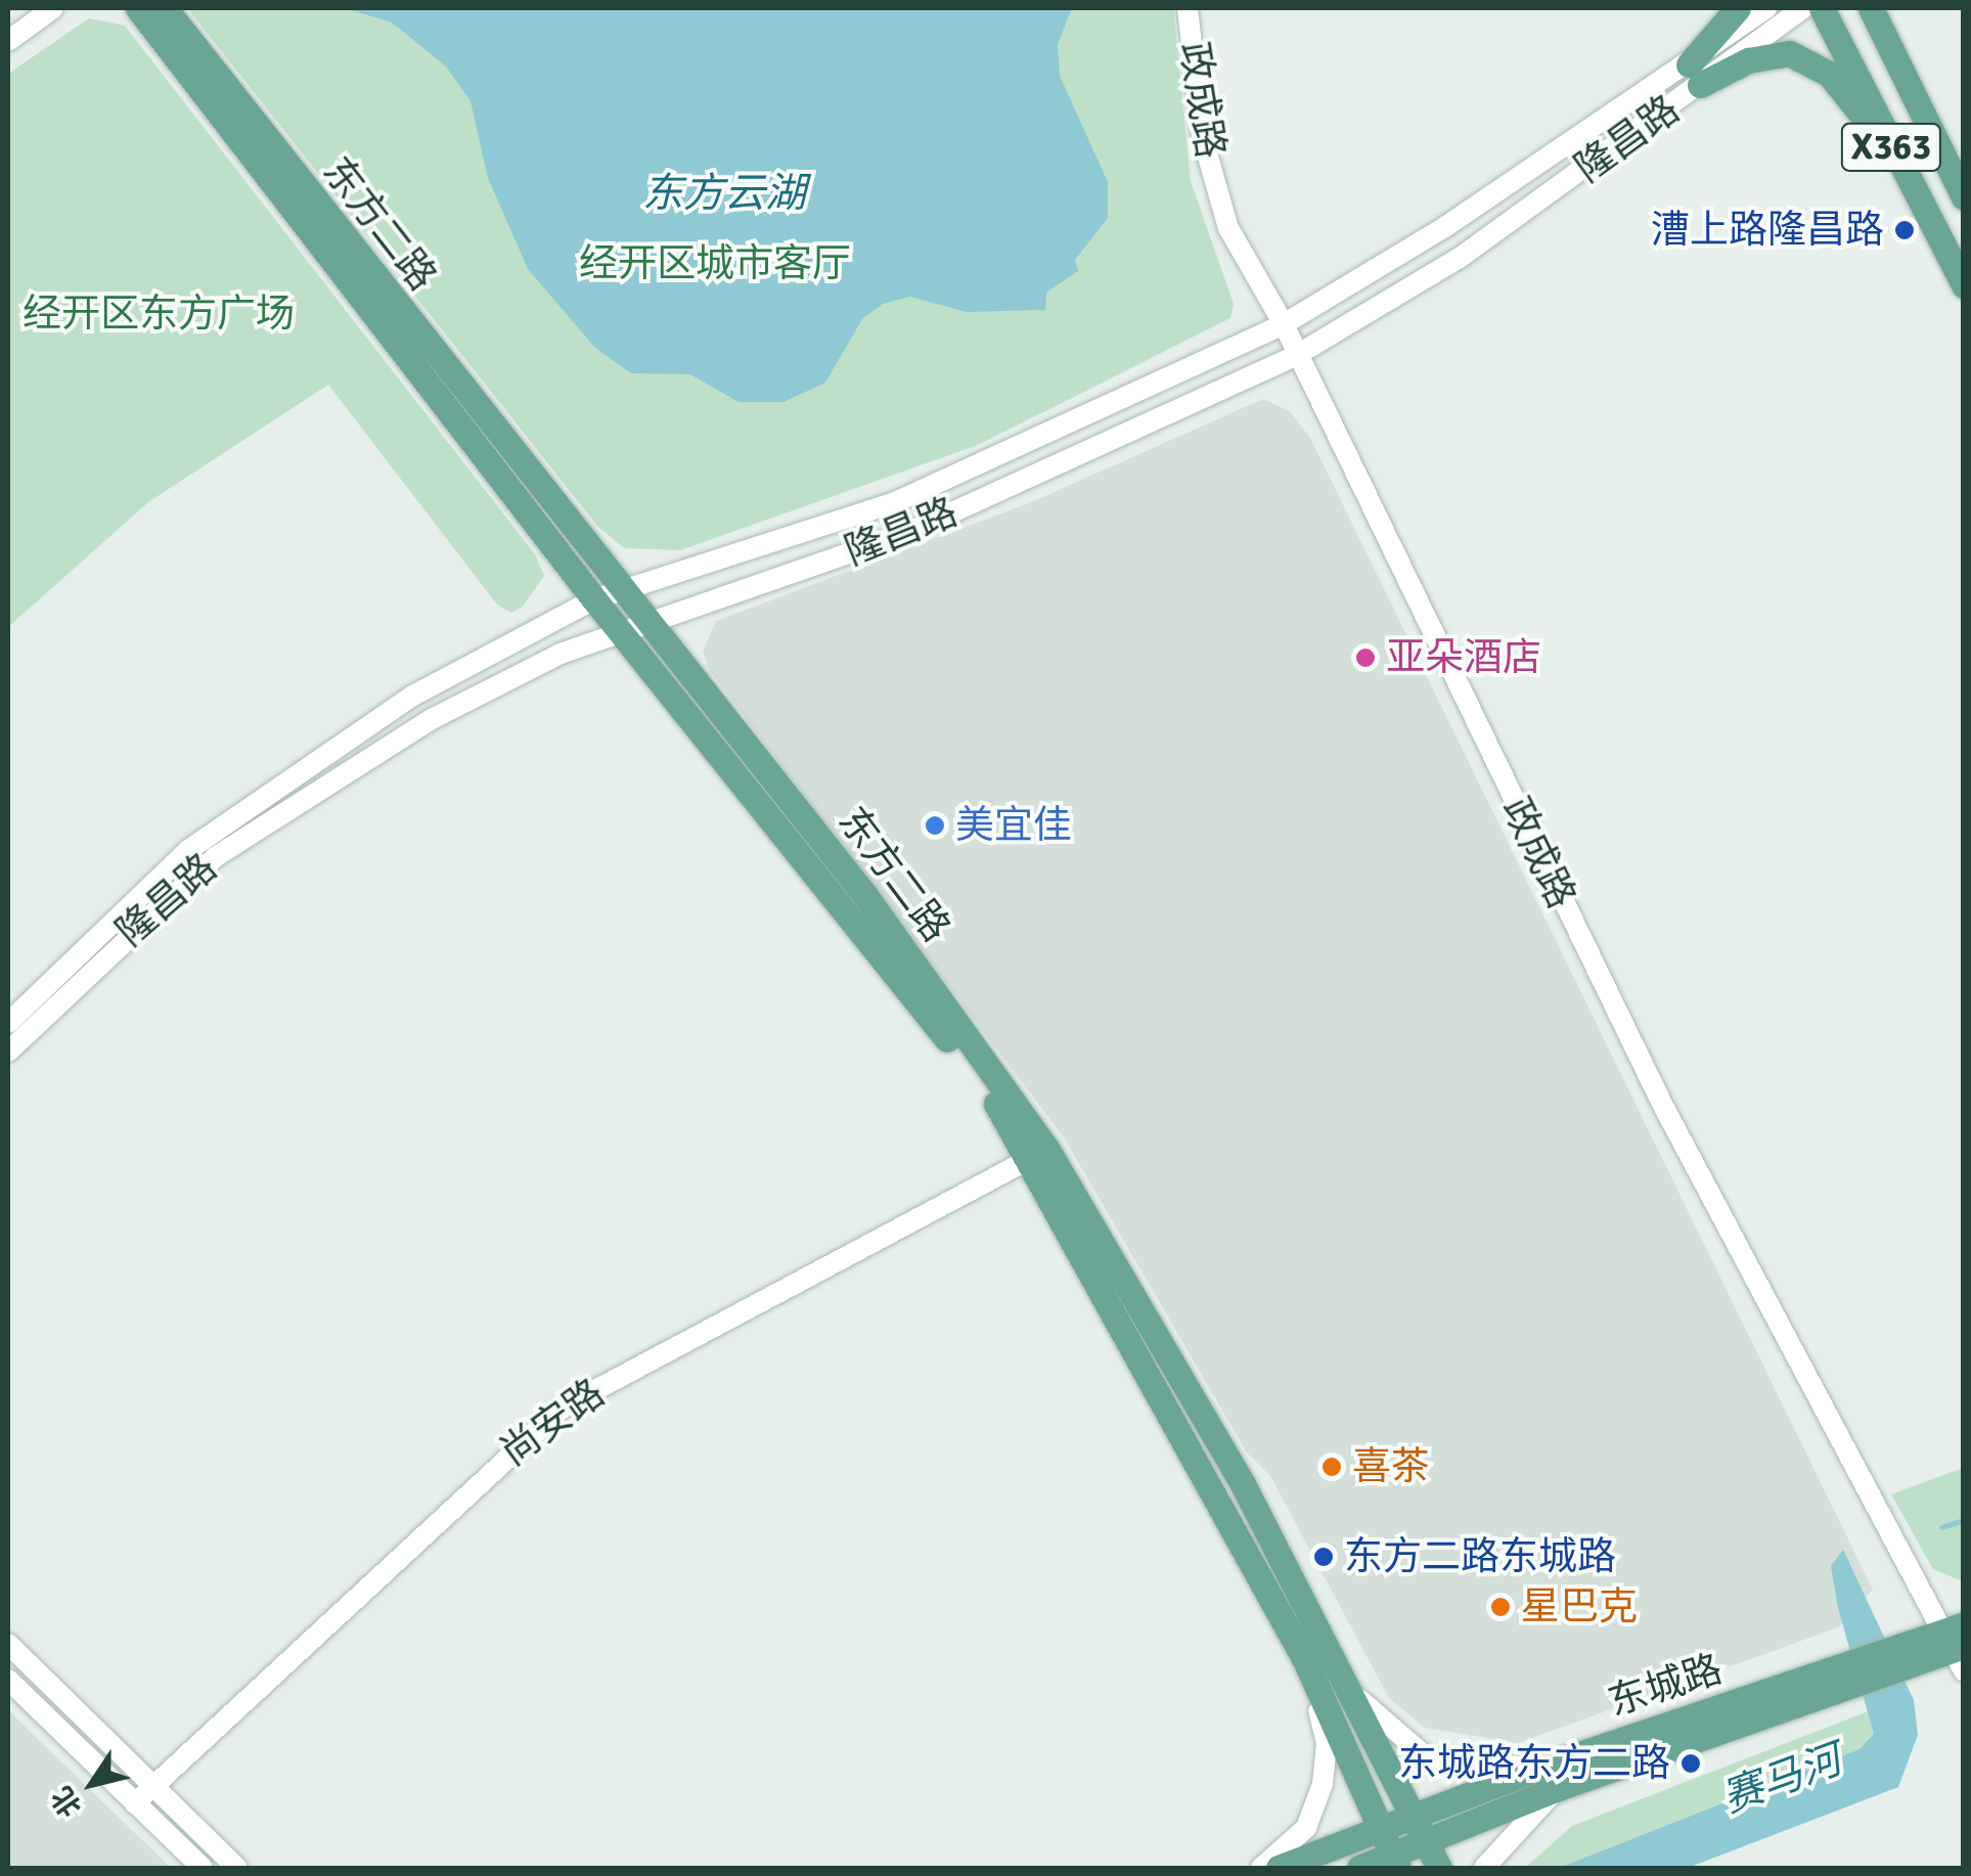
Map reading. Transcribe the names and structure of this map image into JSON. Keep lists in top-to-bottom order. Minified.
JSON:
{"streets":{"main road":["X363","东方二路","东城路"],"street":["政成路","隆昌路","尚安路"]},"crossings":[["政成路","隆昌路"],["政成路","东城路"],["隆昌路","东方二路"],["东方二路","尚安路"],["东方二路","东城路"]],"water":["东方云湖","赛马河"],"parks":["经开区城市客厅","经开区东方广场"],"places":["漕上路隆昌路","亚朵酒店","美宜佳","喜茶","东方二路东城路","星巴克","东城路东方二路"],"north":"bottom left"}
